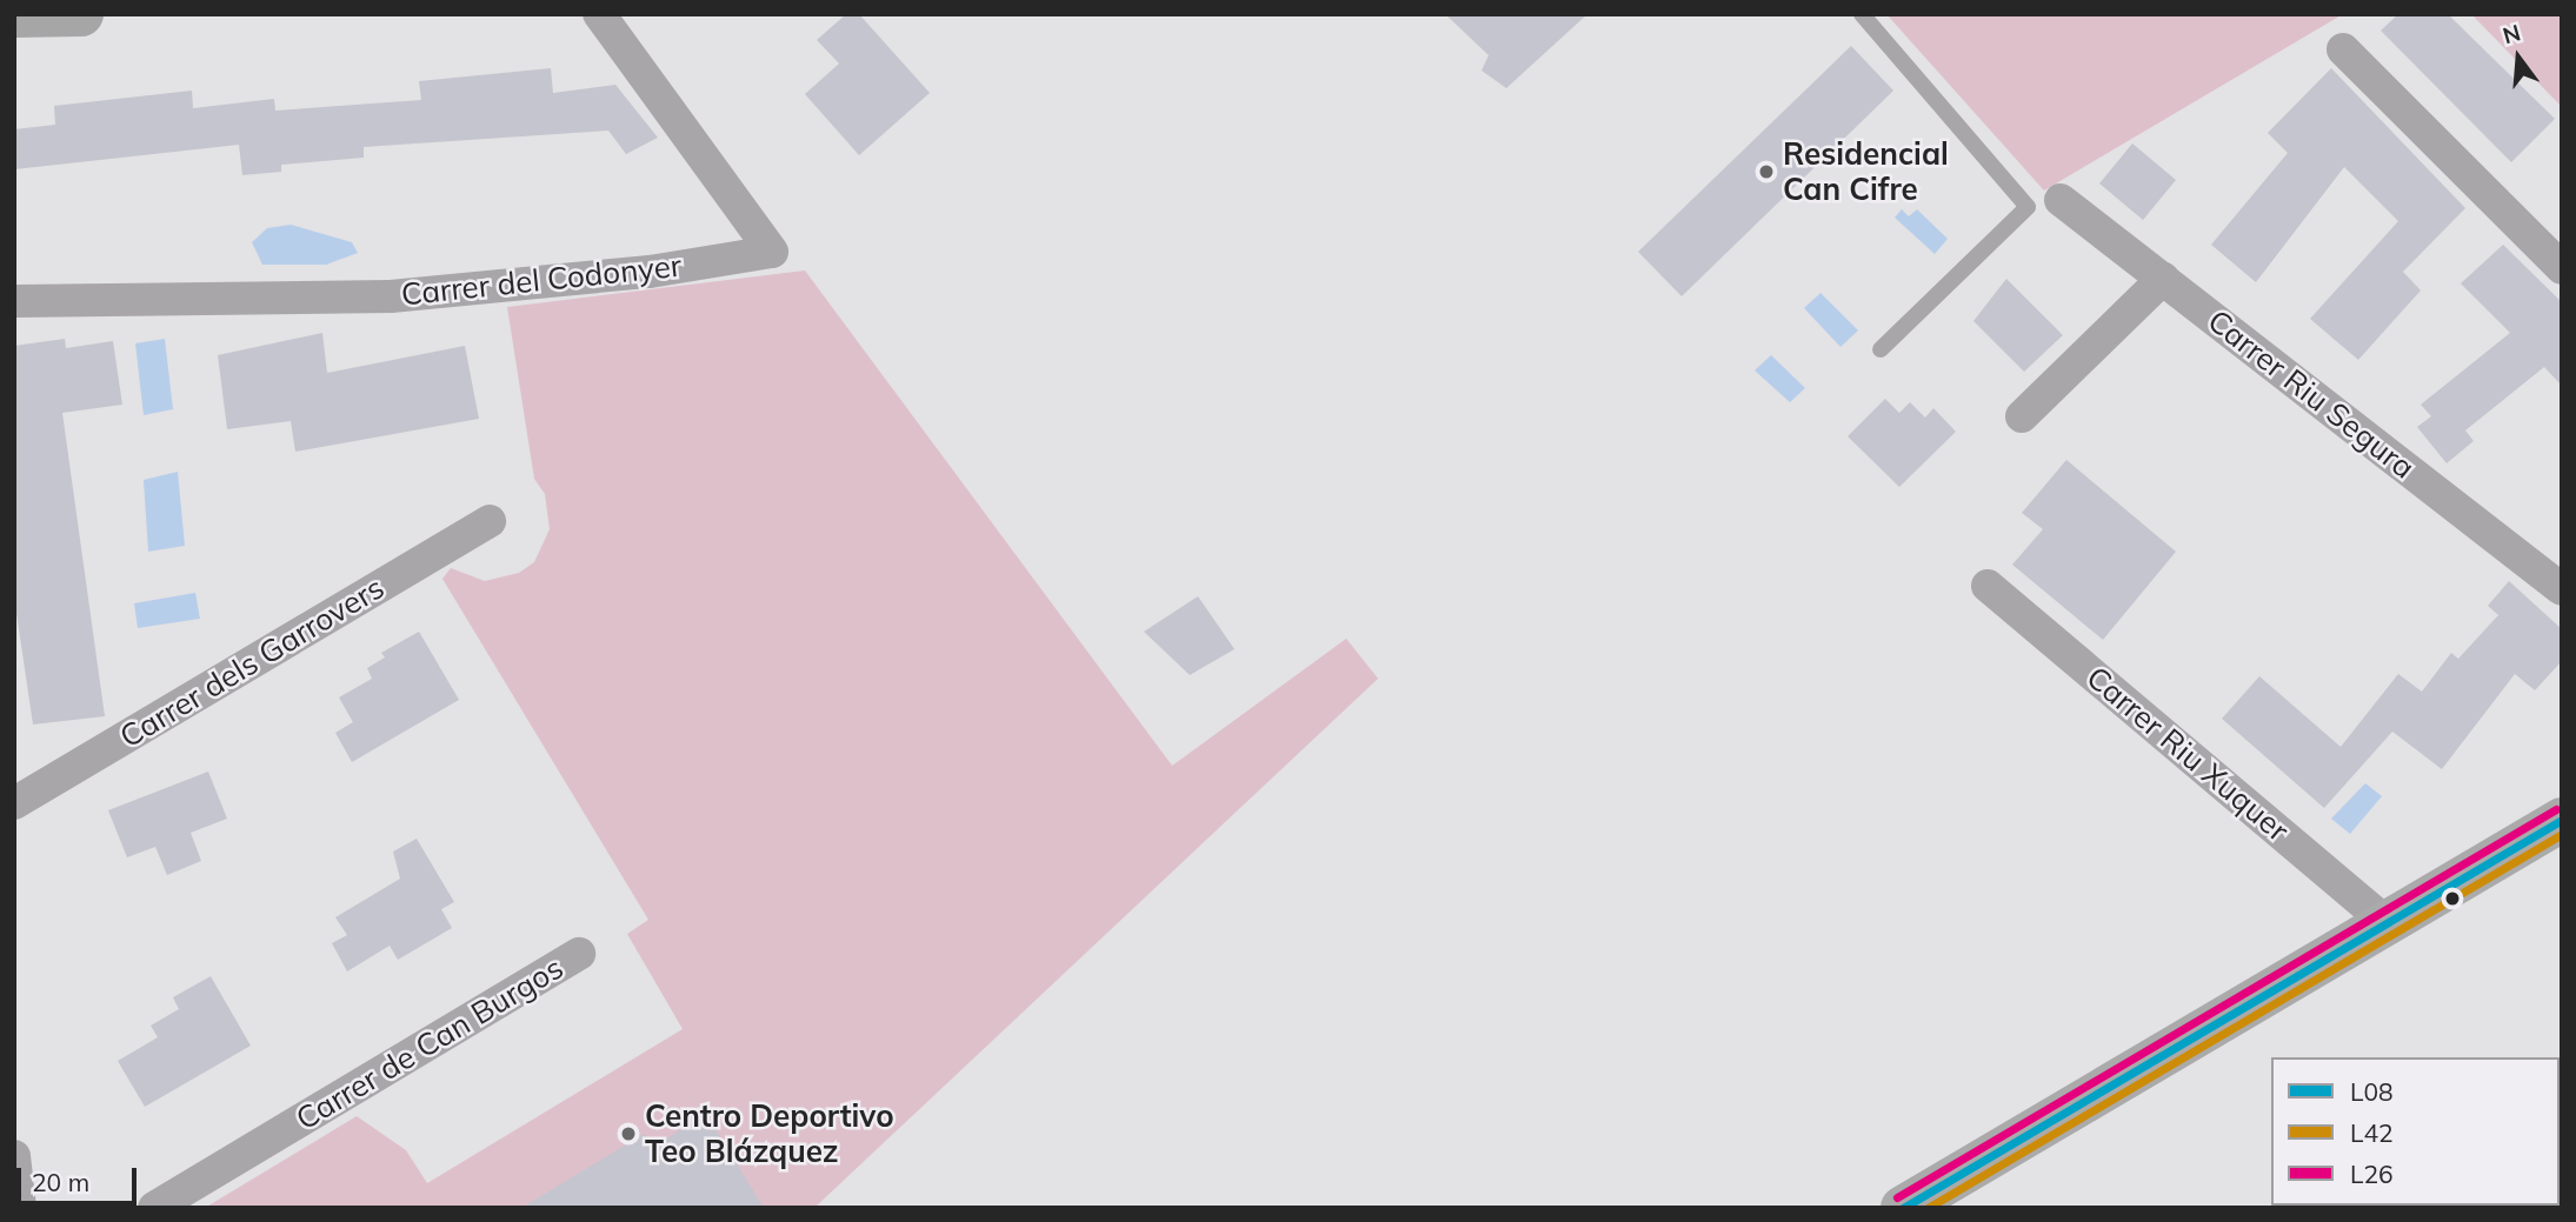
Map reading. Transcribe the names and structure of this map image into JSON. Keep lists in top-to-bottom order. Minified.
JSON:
{"streets":{"street":["Carrer del Codonyer","Carrer Riu Segura","Carrer dels Garrovers","Carrer Riu Xuquer","Carrer de Can Burgos"]},"places":["Residencial Can Cifre","Centro Deportivo Teo Blázquez"],"lines":["transit line L26","transit line L08","transit line L42"],"legend":["L08","L42","L26"],"scale_bar":"20 m","north":"top"}
